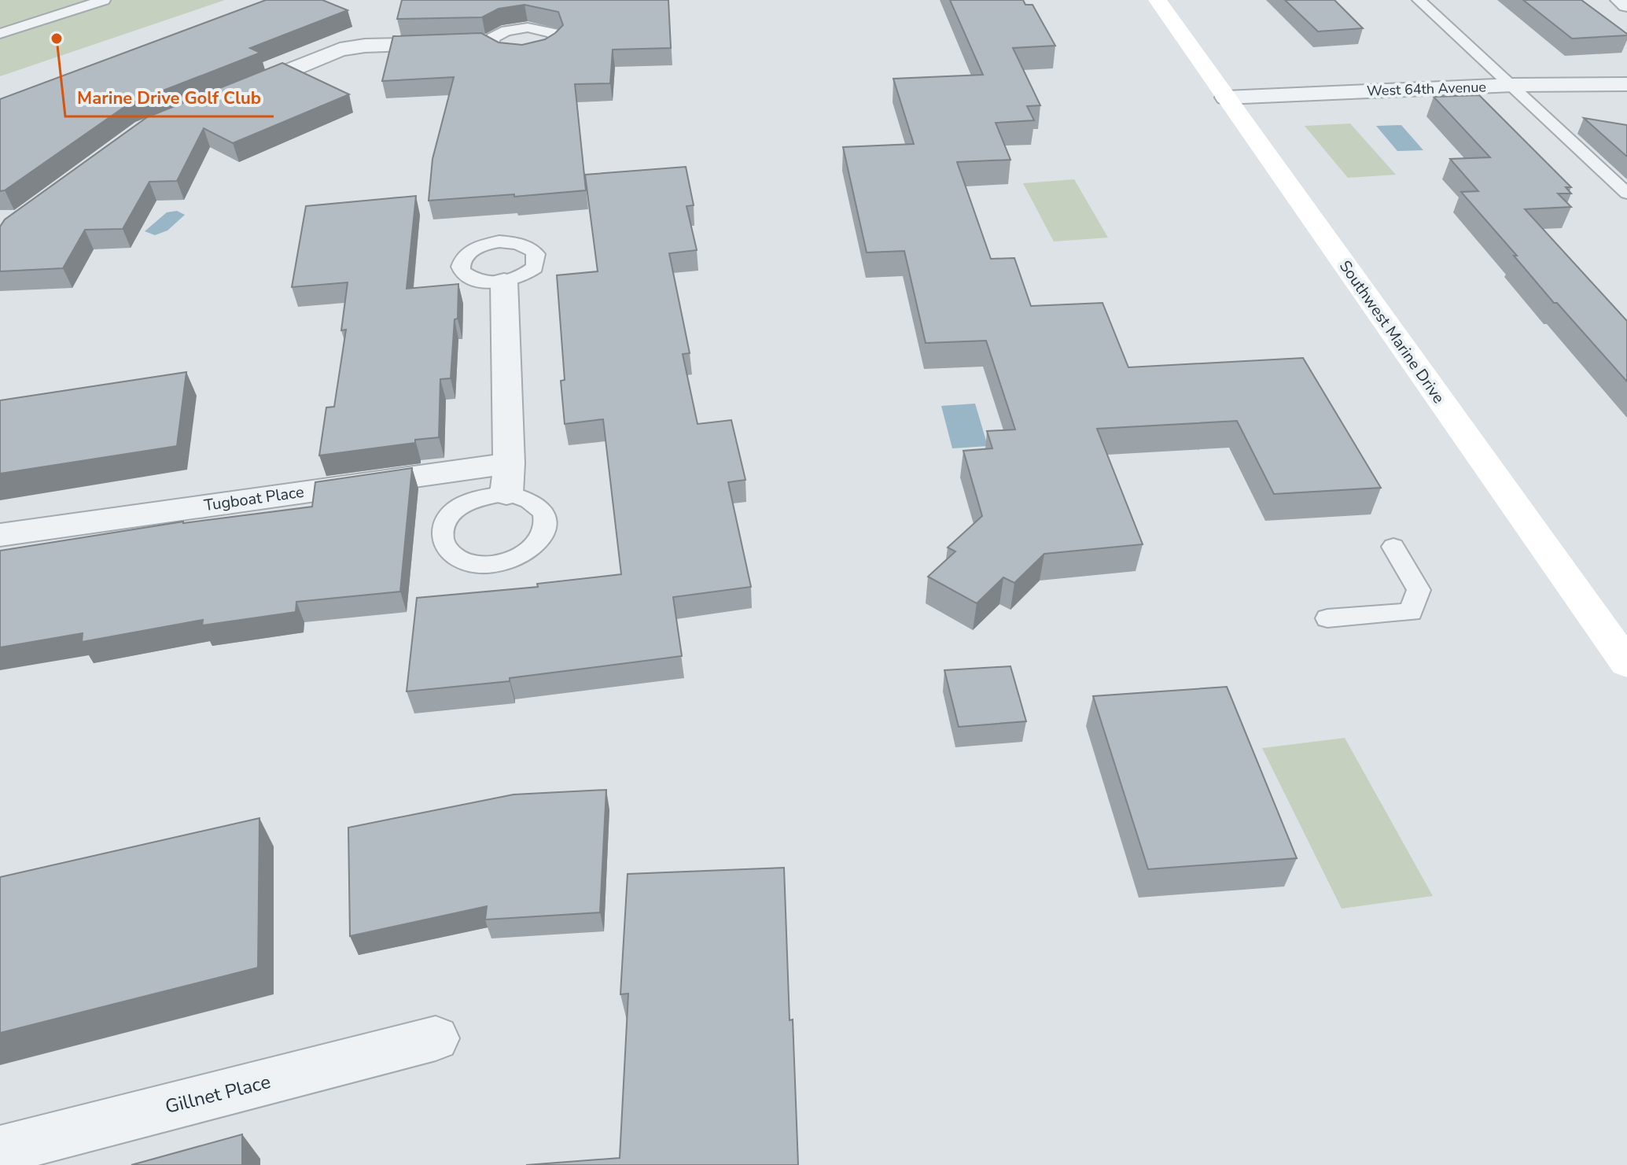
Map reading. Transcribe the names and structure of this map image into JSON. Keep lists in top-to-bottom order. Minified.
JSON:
{"streets":{"main road":["Southwest Marine Drive"],"street":["West 64th Avenue","Tugboat Place","Gillnet Place"]},"crossings":[["West 64th Avenue","Southwest Marine Drive"]],"places":["Marine Drive Golf Club"]}
